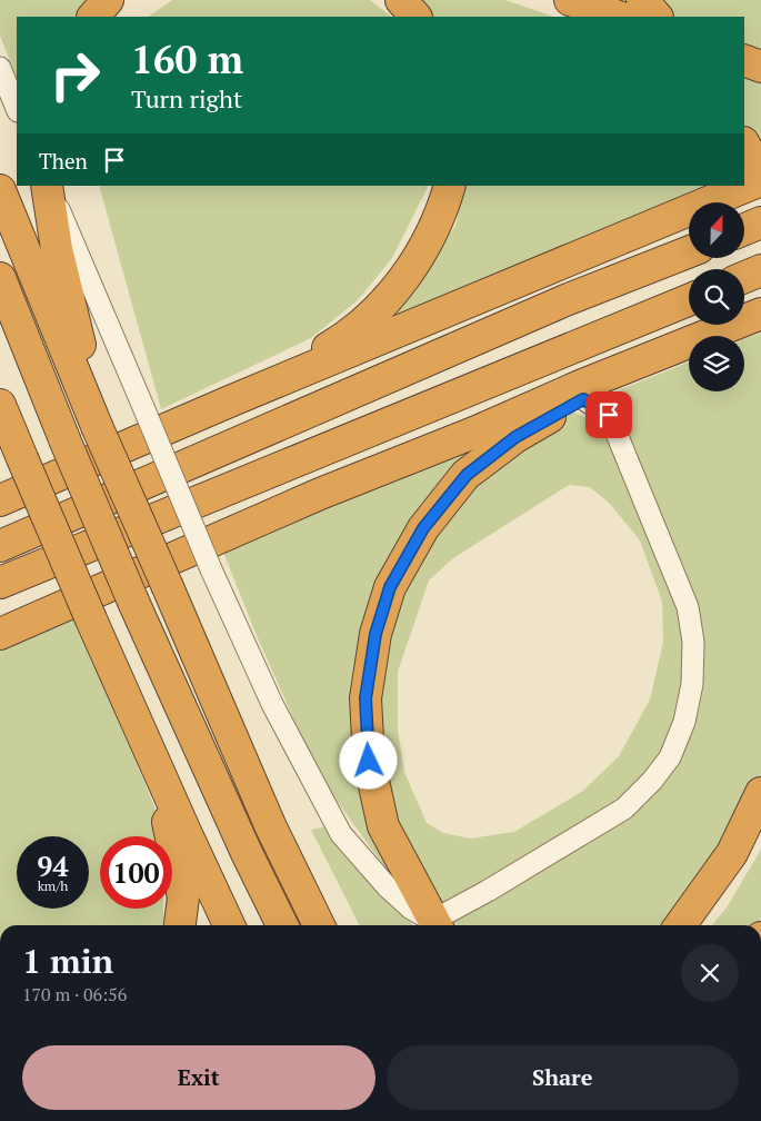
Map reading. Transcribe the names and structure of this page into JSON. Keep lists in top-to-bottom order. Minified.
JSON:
{"north":"top","page":{"turn":["160 m","Turn right"],"then":"Then","speed":"94 km/h","limit":"100","heading":["1 min","170 m · 06:56"],"buttons":["Exit","Share"]}}
